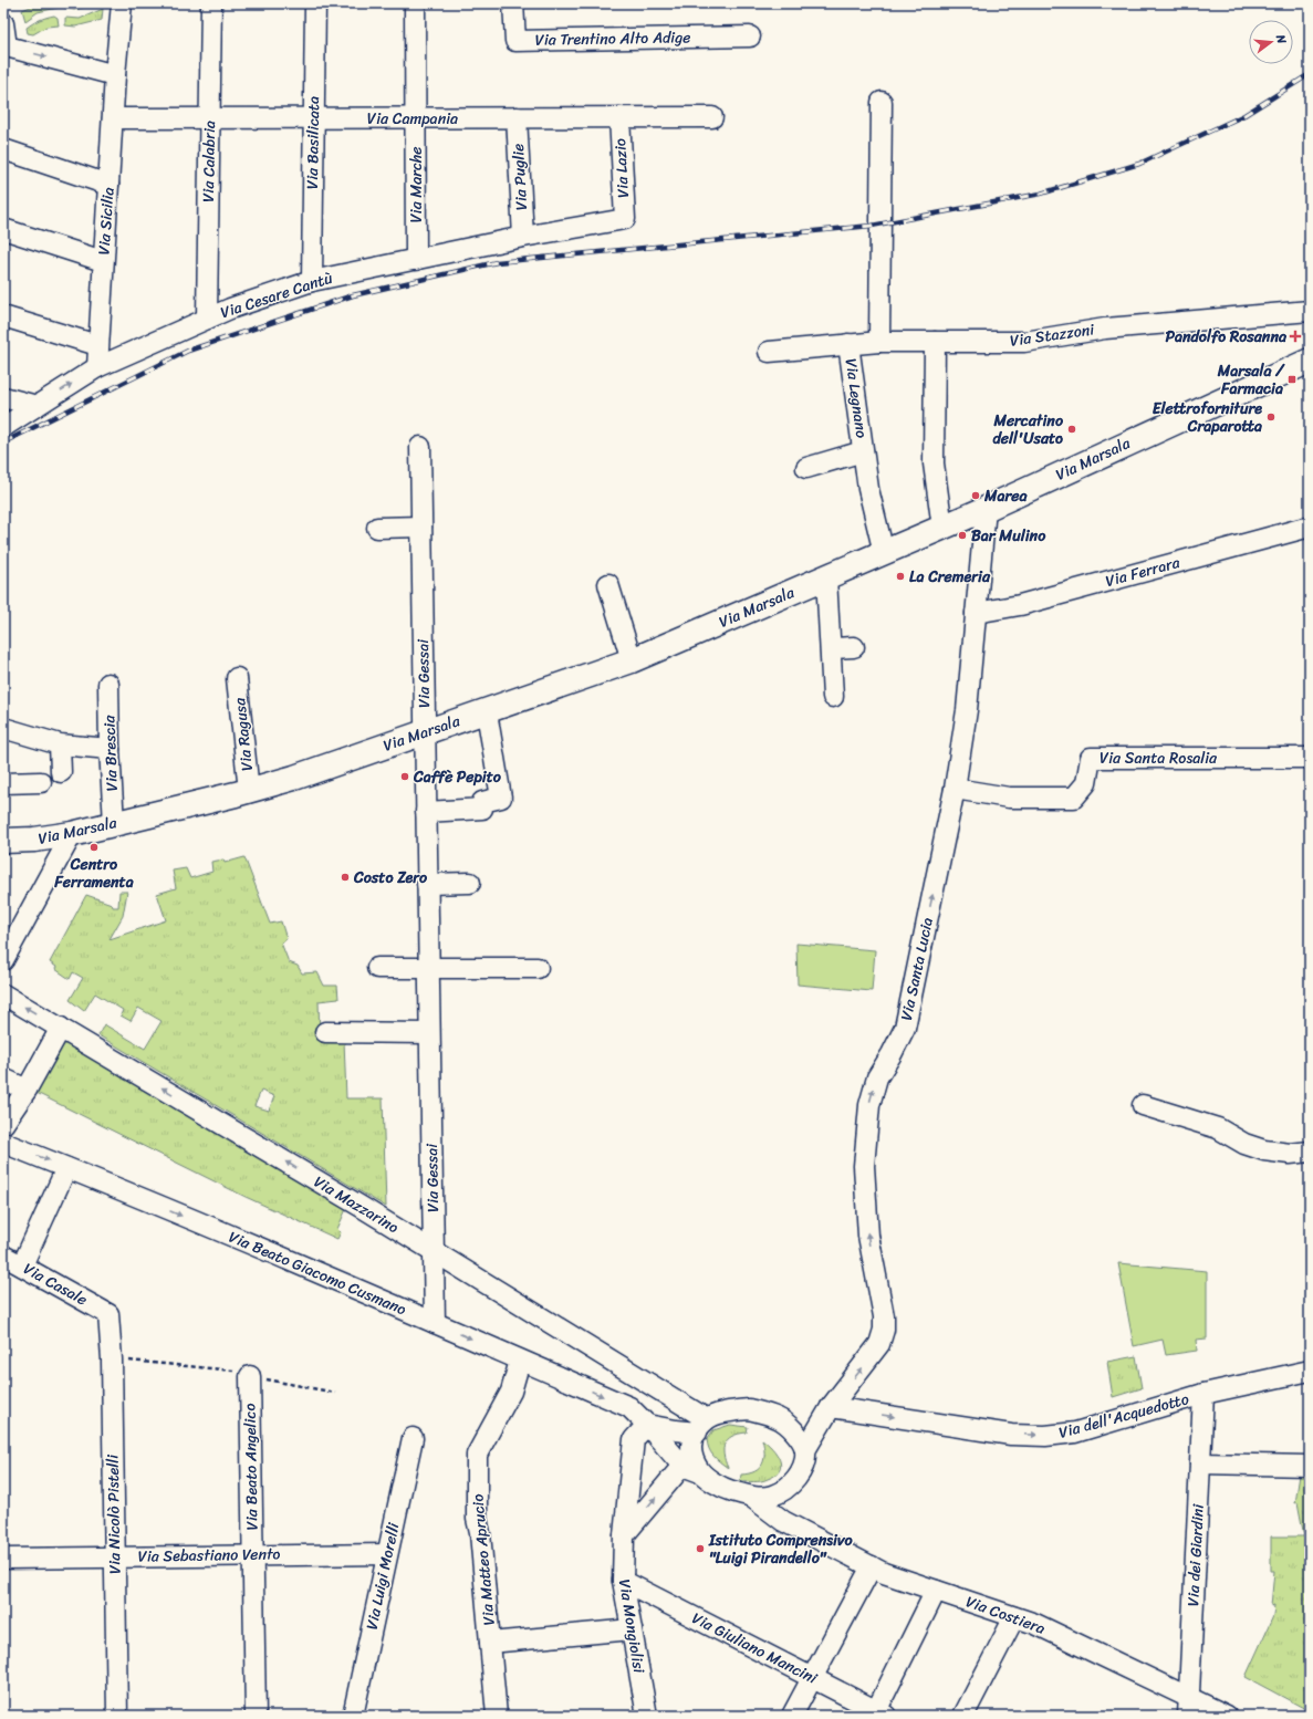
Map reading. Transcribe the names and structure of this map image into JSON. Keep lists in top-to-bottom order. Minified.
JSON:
{"streets":{"main road":["Via Marsala"],"street":["Via Trentino Alto Adige","Via Campania","Via Basilicata","Via Calabria","Via Lazio","Via Puglie","Via Marche","Via Sicilia","Via Cesare Cantù","Via Stazzoni","Via Legnano","Via Ferrara","Via Gessai","Via Ragusa","Via Brescia","Via Santa Rosalia","Via Santa Lucia","Via Mazzarino","Via Beato Giacomo Cusmano","Via Casale","Via dell'Acquedotto","Via Beato Angelico","Via Nicolò Pistelli","Via Sebastiano Vento","Via dei Giardini","Via Matteo Aprucio","Via Luigi Morelli","Via Costiera","Via Mongiolisi","Via Giuliano Mancini"]},"crossings":[["Via Campania","Via Basilicata"],["Via Campania","Via Calabria"],["Via Campania","Via Lazio"],["Via Campania","Via Puglie"],["Via Campania","Via Marche"],["Via Campania","Via Sicilia"],["Via Basilicata","Via Cesare Cantù"],["Via Calabria","Via Cesare Cantù"],["Via Lazio","Via Cesare Cantù"],["Via Puglie","Via Cesare Cantù"],["Via Marche","Via Cesare Cantù"],["Via Sicilia","Via Cesare Cantù"],["Via Stazzoni","Via Legnano"],["Via Legnano","Via Marsala"],["Via Marsala","Via Gessai"],["Via Marsala","Via Ragusa"],["Via Marsala","Via Brescia"],["Via Marsala","Via Santa Lucia"],["Via Ferrara","Via Santa Lucia"],["Via Gessai","Via Mazzarino"],["Via Gessai","Via Beato Giacomo Cusmano"],["Via Santa Rosalia","Via Santa Lucia"],["Via Santa Lucia","Via Mazzarino"],["Via Santa Lucia","Via dell'Acquedotto"],["Via Santa Lucia","Via Costiera"],["Via Mazzarino","Via Costiera"],["Via Beato Giacomo Cusmano","Via Matteo Aprucio"],["Via Beato Giacomo Cusmano","Via Mongiolisi"],["Via Casale","Via Nicolò Pistelli"],["Via dell'Acquedotto","Via dei Giardini"],["Via Beato Angelico","Via Sebastiano Vento"],["Via Nicolò Pistelli","Via Sebastiano Vento"],["Via Sebastiano Vento","Via Luigi Morelli"],["Via dei Giardini","Via Costiera"],["Via Mongiolisi","Via Giuliano Mancini"]],"one_way":["Via Santa Lucia","Via Mazzarino","Via Beato Giacomo Cusmano","Via dell'Acquedotto"],"places":{"health":["Pandolfo Rosanna"],"transit":["Marsala / Farmacia"],"other":["Elettroforniture Craparotta","Mercatino dell'Usato","Marea","Bar Mulino","La Cremeria","Caffè Pepito","Centro Ferramenta","Costo Zero","Istituto Comprensivo \"Luigi Pirandello\""]},"north":"right"}
